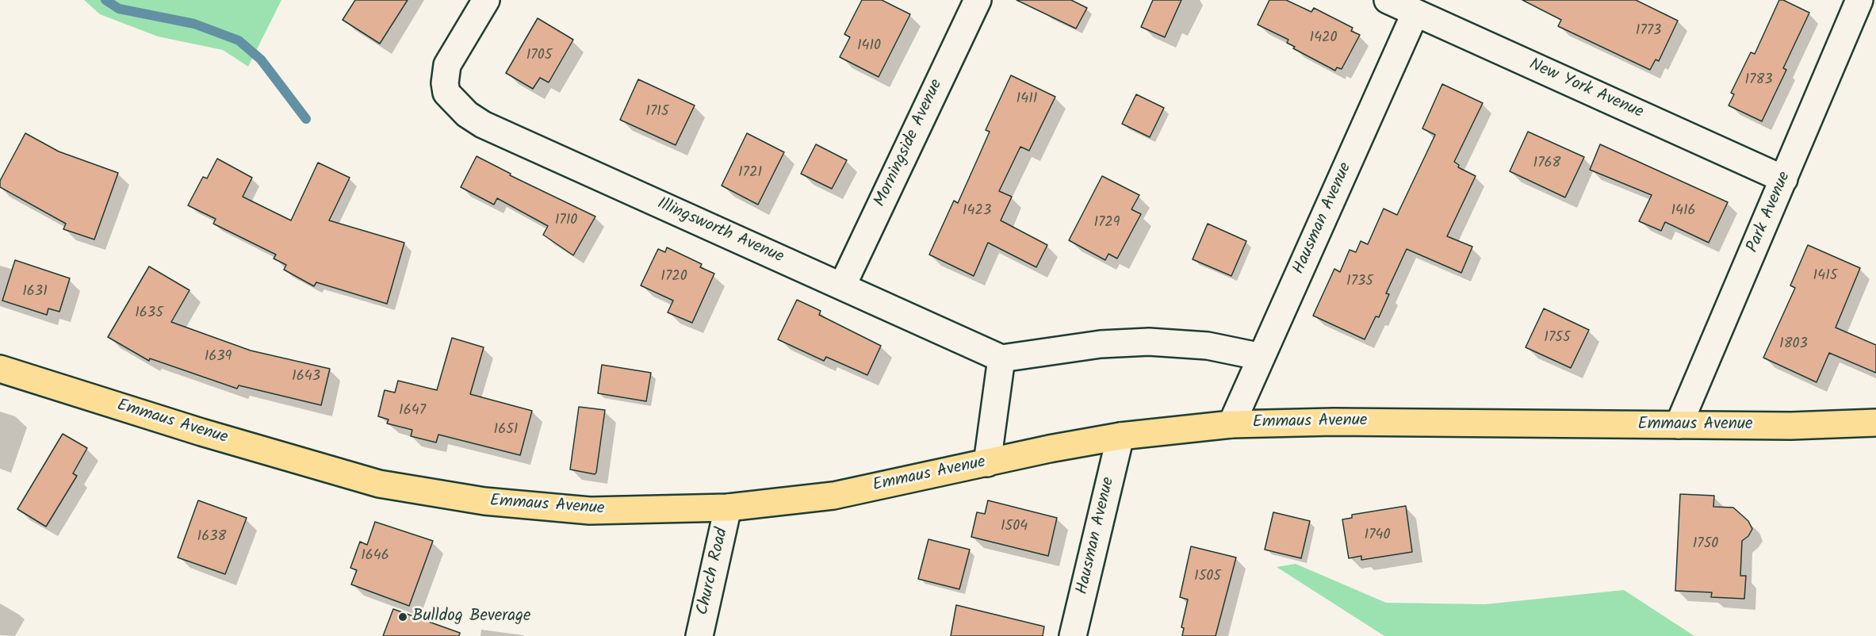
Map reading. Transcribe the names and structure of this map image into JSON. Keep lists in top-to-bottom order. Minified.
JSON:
{"streets":{"main road":["Emmaus Avenue"],"street":["New York Avenue","Morningside Avenue","Park Avenue","Hausman Avenue","Illingsworth Avenue","Church Road"]},"crossings":[["New York Avenue","Park Avenue"],["New York Avenue","Hausman Avenue"],["Morningside Avenue","Illingsworth Avenue"],["Park Avenue","Emmaus Avenue"],["Hausman Avenue","Emmaus Avenue"],["Emmaus Avenue","Church Road"]],"places":["Bulldog Beverage"],"house_numbers":["1773","1420","1410","1705","1783","1411","1715","1768","1721","1423","1416","1710","1729","1415","1720","1735","1631","1635","1755","1803","1639","1643","1647","1651","1504","1740","1638","1750","1646","1505"]}
